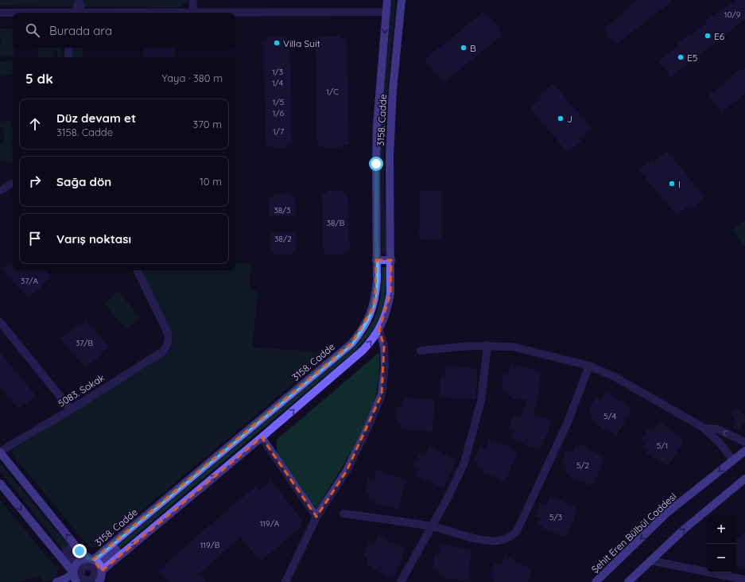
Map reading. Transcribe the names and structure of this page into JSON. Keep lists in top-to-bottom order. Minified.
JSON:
{"streets":{"street":["3158. Cadde","5083. Sokak","Şehit Eren Bülbül Caddesi"]},"places":["E6","Villa Suit","B","E5","J","I"],"house_numbers":["10/9","1/3","1/4","1/C","1/5","1/6","1/7","38/3","38/B","38/2","37/A","37/B","5/4","5/1","5/2","5/3","119/A","119/B"],"page":{"search":"Burada ara","heading":["5 dk","Yaya · 380 m"],"list":[["Düz devam et","3158. Cadde","370 m"],["Sağa dön","10 m"],"Varış noktası"],"map_buttons":["+","−"]}}
